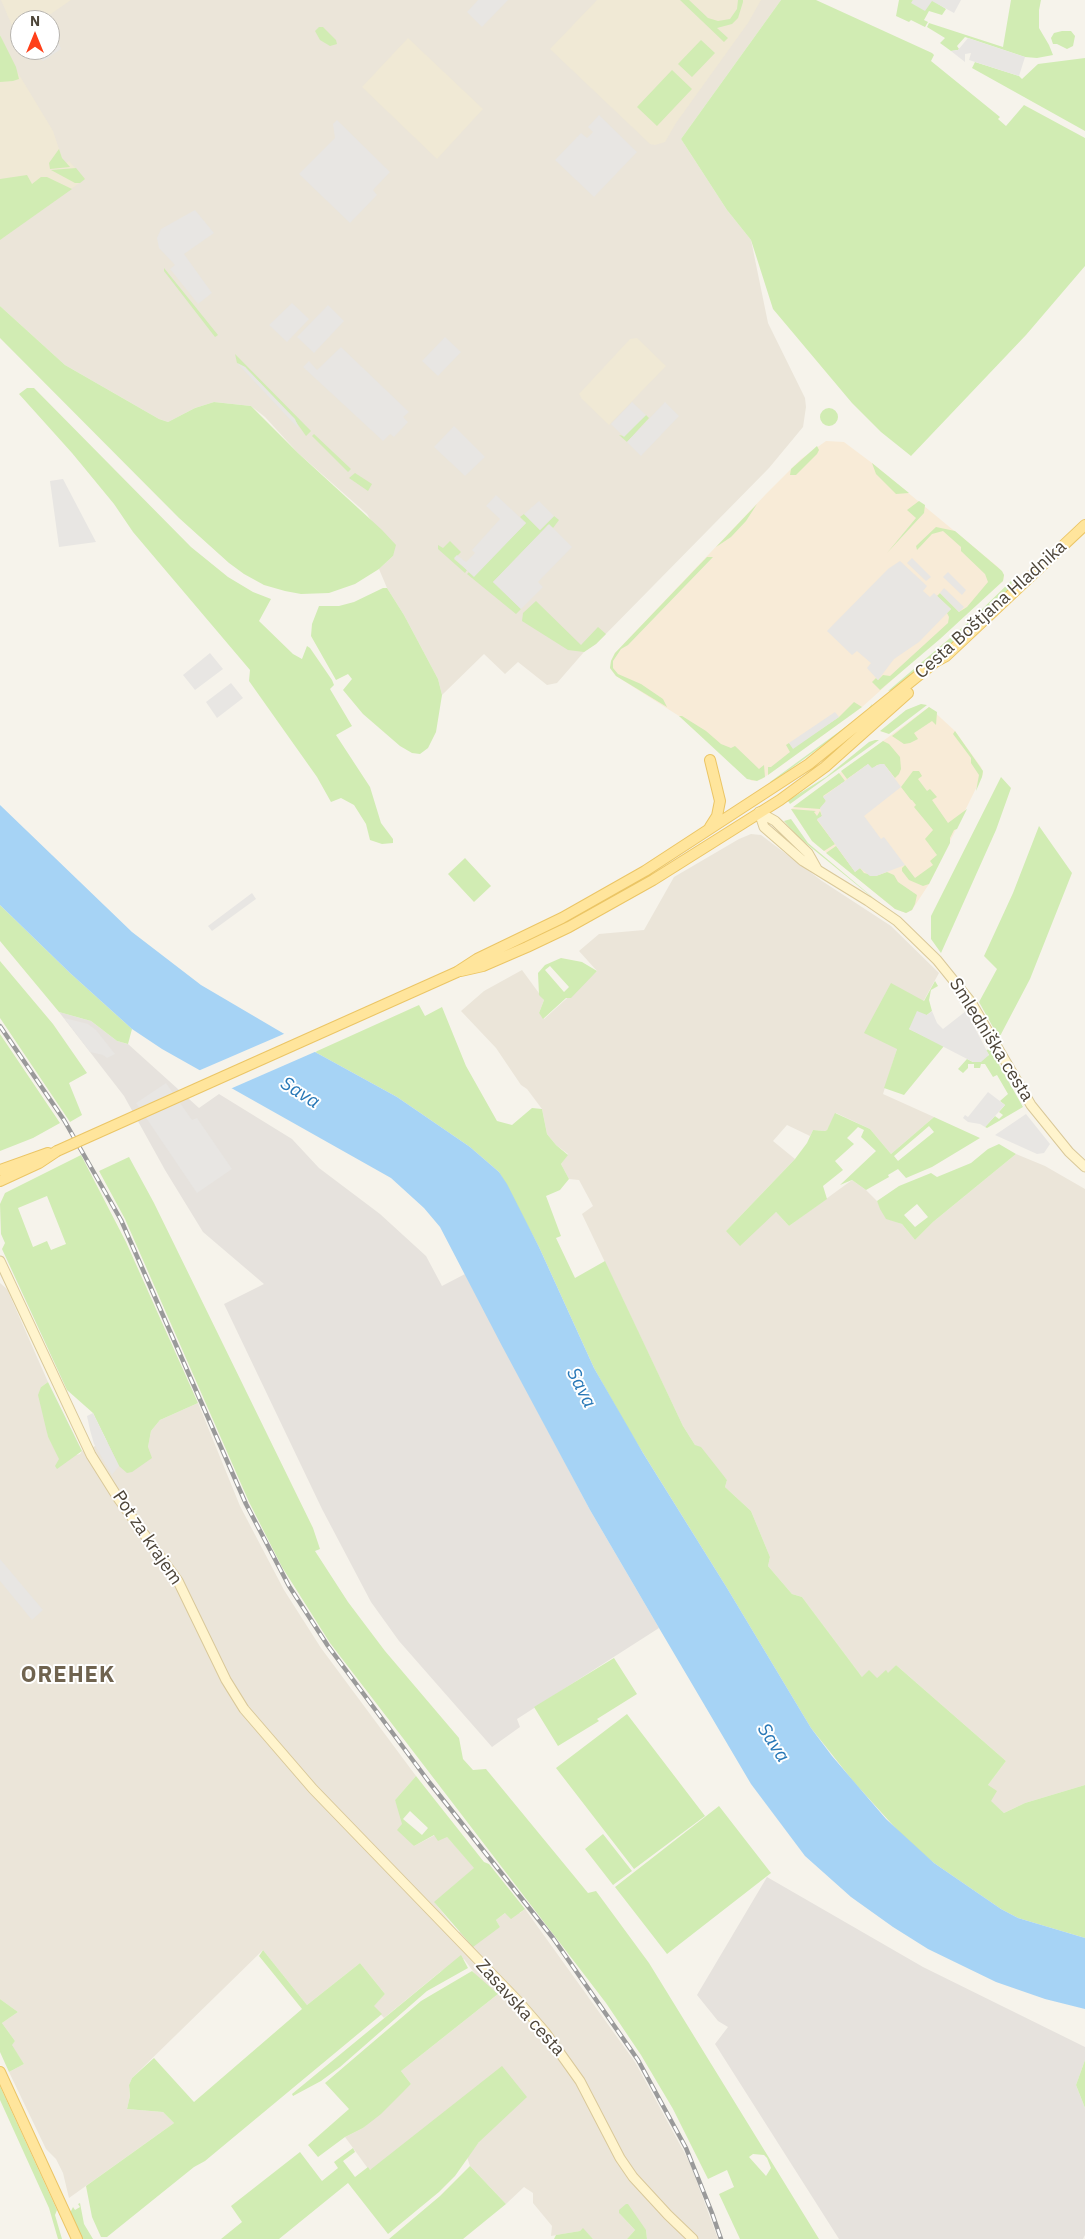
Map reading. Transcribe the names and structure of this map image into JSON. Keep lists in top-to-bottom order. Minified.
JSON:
{"streets":{"main road":["Cesta Boštjana Hladnika"],"street":["Smledniška cesta","Pot za krajem","Zasavska cesta"]},"crossings":[["Pot za krajem","Zasavska cesta"]],"districts":["OREHEK"],"water":["Sava"],"north":"top"}
